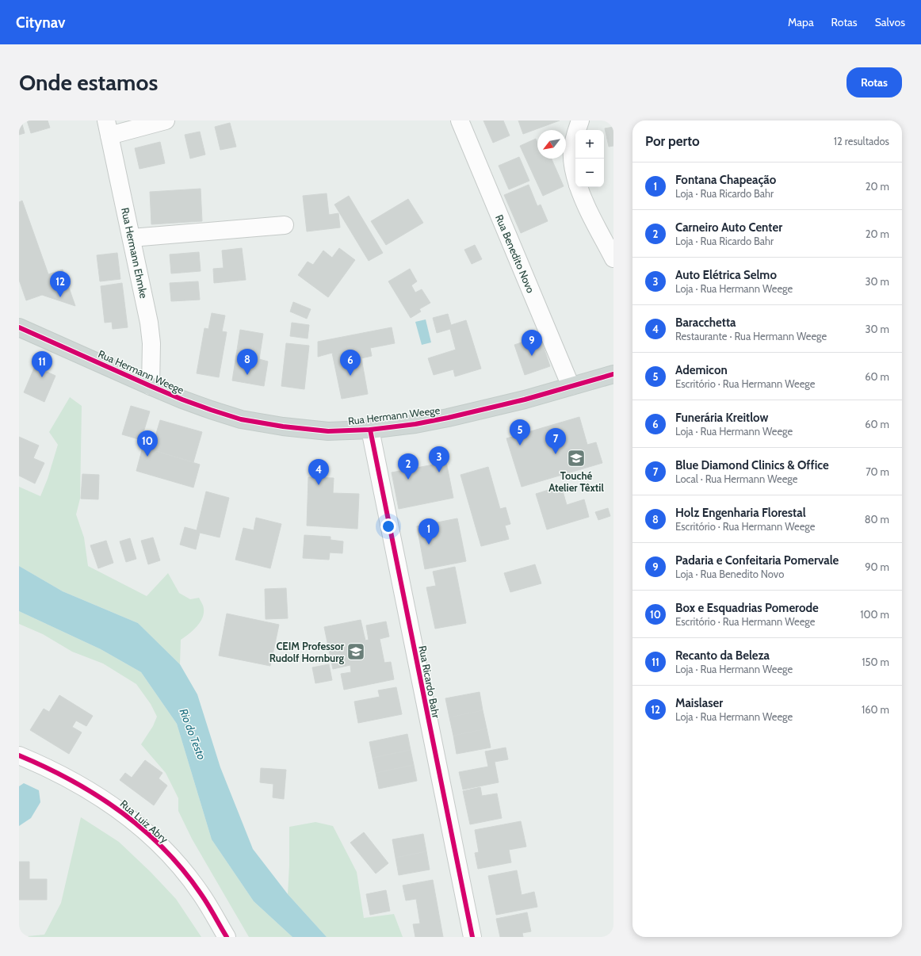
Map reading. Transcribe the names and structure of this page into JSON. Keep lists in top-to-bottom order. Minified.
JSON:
{"streets":{"main road":["Rua Hermann Weege"],"street":["Rua Hermann Ehmke","Rua Benedito Novo","Rua Ricardo Bahr","Rua Luiz Abry"]},"crossings":[["Rua Hermann Ehmke","Rua Hermann Weege"],["Rua Benedito Novo","Rua Hermann Weege"],["Rua Hermann Weege","Rua Ricardo Bahr"]],"water":["Rio do Testo"],"places":{"school or university":["Touché Atelier Têxtil","CEIM Professor Rudolf Hornburg"]},"north":"bottom left","page":{"header":"Citynav","nav":["Mapa","Rotas","Salvos"],"buttons":"Rotas","title":"Onde estamos","heading":["Por perto","12 resultados"],"map_buttons":["+","−"],"list":[{"mark":"1","name":"Fontana Chapeação","note":"Loja · Rua Ricardo Bahr","value":"20 m"},{"mark":"2","name":"Carneiro Auto Center","note":"Loja · Rua Ricardo Bahr","value":"20 m"},{"mark":"3","name":"Auto Elétrica Selmo","note":"Loja · Rua Hermann Weege","value":"30 m"},{"mark":"4","name":"Baracchetta","note":"Restaurante · Rua Hermann Weege","value":"30 m"},{"mark":"5","name":"Ademicon","note":"Escritório · Rua Hermann Weege","value":"60 m"},{"mark":"6","name":"Funerária Kreitlow","note":"Loja · Rua Hermann Weege","value":"60 m"},{"mark":"7","name":"Blue Diamond Clinics & Office","note":"Local · Rua Hermann Weege","value":"70 m"},{"mark":"8","name":"Holz Engenharia Florestal","note":"Escritório · Rua Hermann Weege","value":"80 m"},{"mark":"9","name":"Padaria e Confeitaria Pomervale","note":"Loja · Rua Benedito Novo","value":"90 m"},{"mark":"10","name":"Box e Esquadrias Pomerode","note":"Escritório · Rua Hermann Weege","value":"100 m"},{"mark":"11","name":"Recanto da Beleza","note":"Loja · Rua Hermann Weege","value":"150 m"},{"mark":"12","name":"Maislaser","note":"Loja · Rua Hermann Weege","value":"160 m"}],"pins":["12","9","8","6","11","5","7","10","3","2","4","1"]}}
